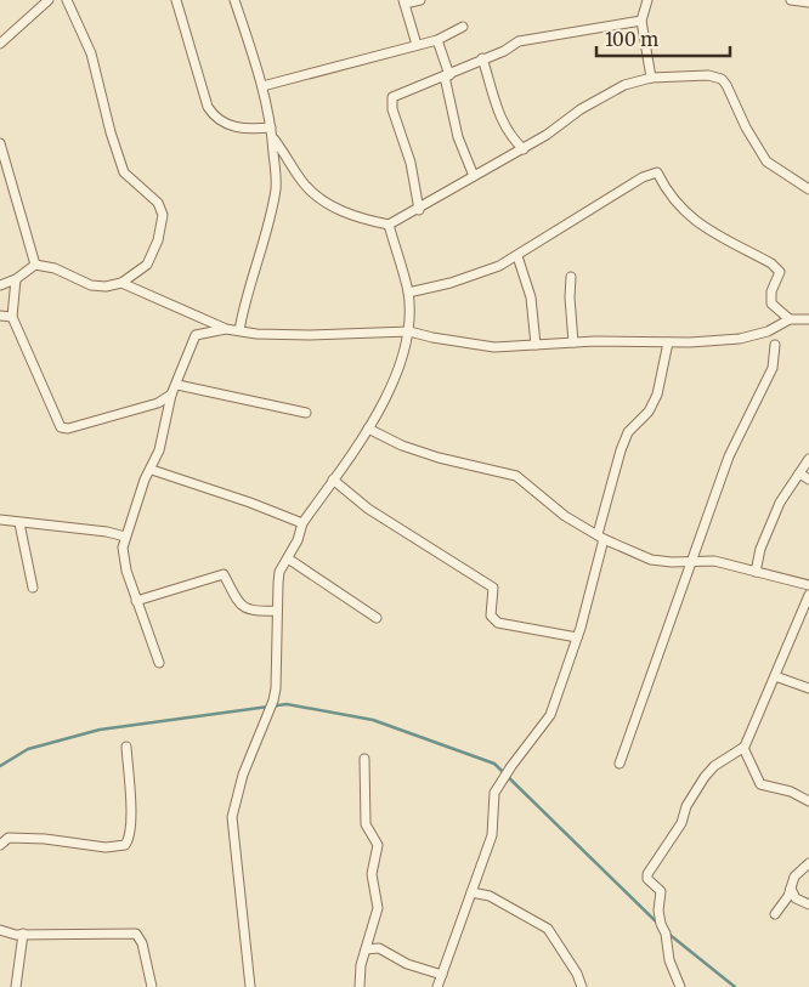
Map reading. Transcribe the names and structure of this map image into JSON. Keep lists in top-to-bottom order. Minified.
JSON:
{"scale_bar":"100 m"}
